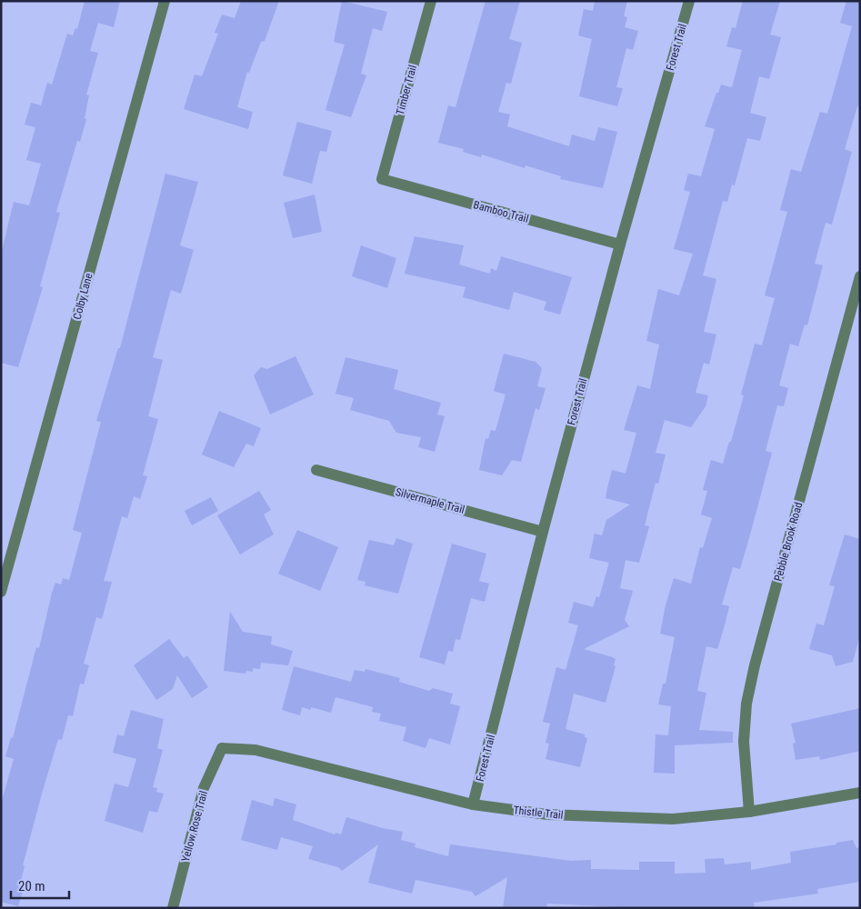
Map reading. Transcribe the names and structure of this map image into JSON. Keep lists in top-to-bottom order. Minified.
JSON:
{"streets":{"street":["Forest Trail","Timber Trail","Bamboo Trail","Colby Lane","Silvermaple Trail","Pebble Brook Road","Thistle Trail","Yellow Rose Trail"]},"crossings":[["Forest Trail","Bamboo Trail"],["Forest Trail","Silvermaple Trail"],["Forest Trail","Thistle Trail"],["Timber Trail","Bamboo Trail"],["Pebble Brook Road","Thistle Trail"],["Thistle Trail","Yellow Rose Trail"]],"scale_bar":"20 m"}
